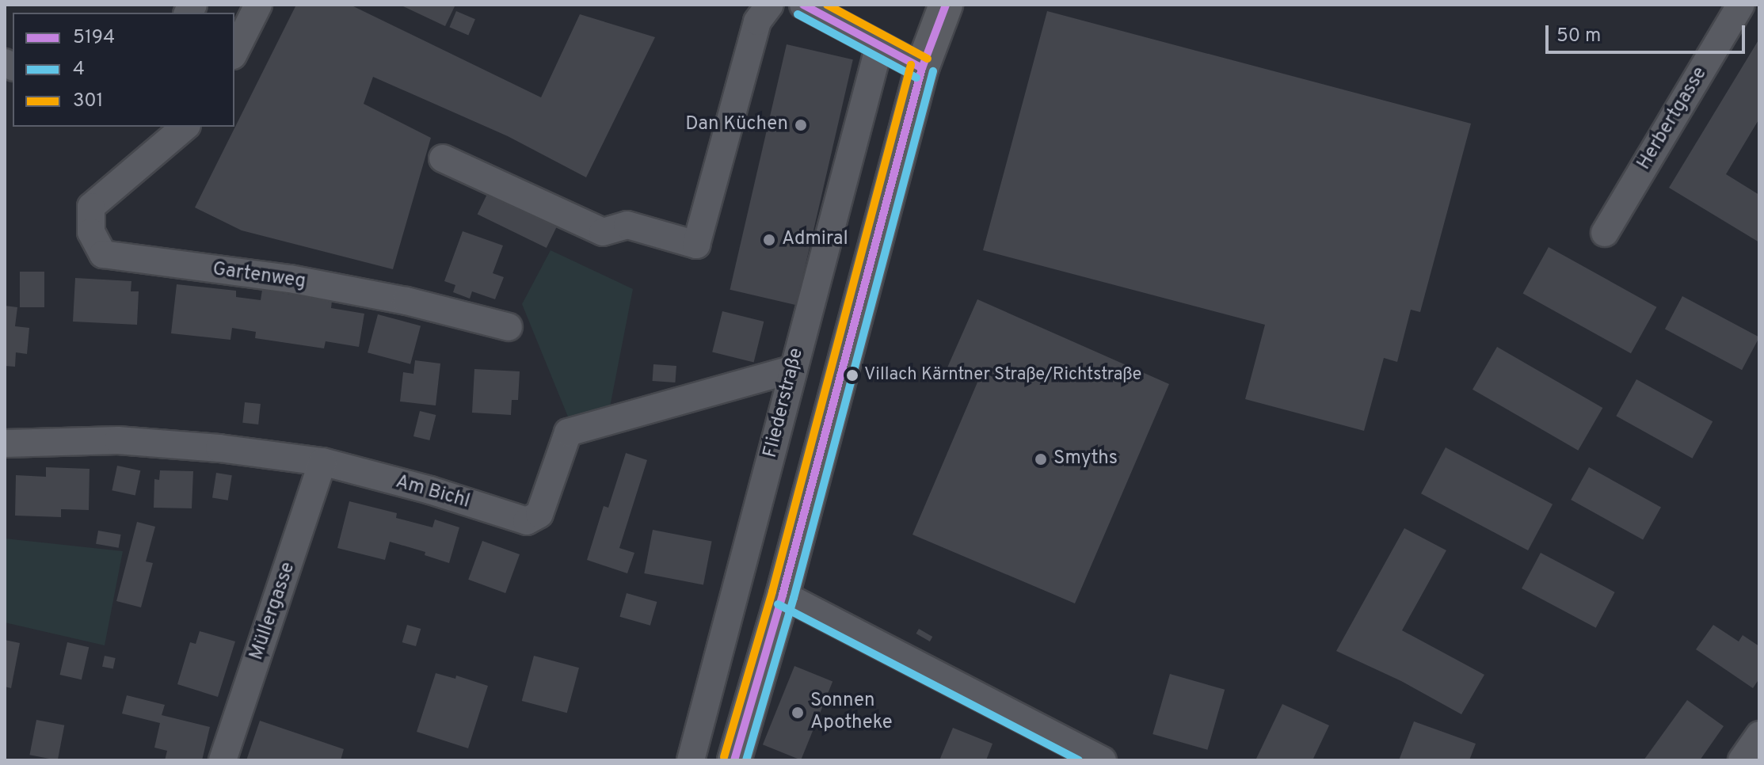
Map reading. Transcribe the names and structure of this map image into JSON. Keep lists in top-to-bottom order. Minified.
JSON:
{"streets":{"street":["Herbertgasse","Gartenweg","Fliederstraße","Am Bichl","Müllergasse"]},"crossings":[["Fliederstraße","Am Bichl"],["Am Bichl","Müllergasse"]],"places":["Dan Küchen","Admiral","Villach Kärntner Straße/Richtstraße","Smyths","Sonnen Apotheke"],"lines":["transit line 5194","transit line 301","transit line 4"],"legend":["5194","4","301"],"scale_bar":"50 m"}
